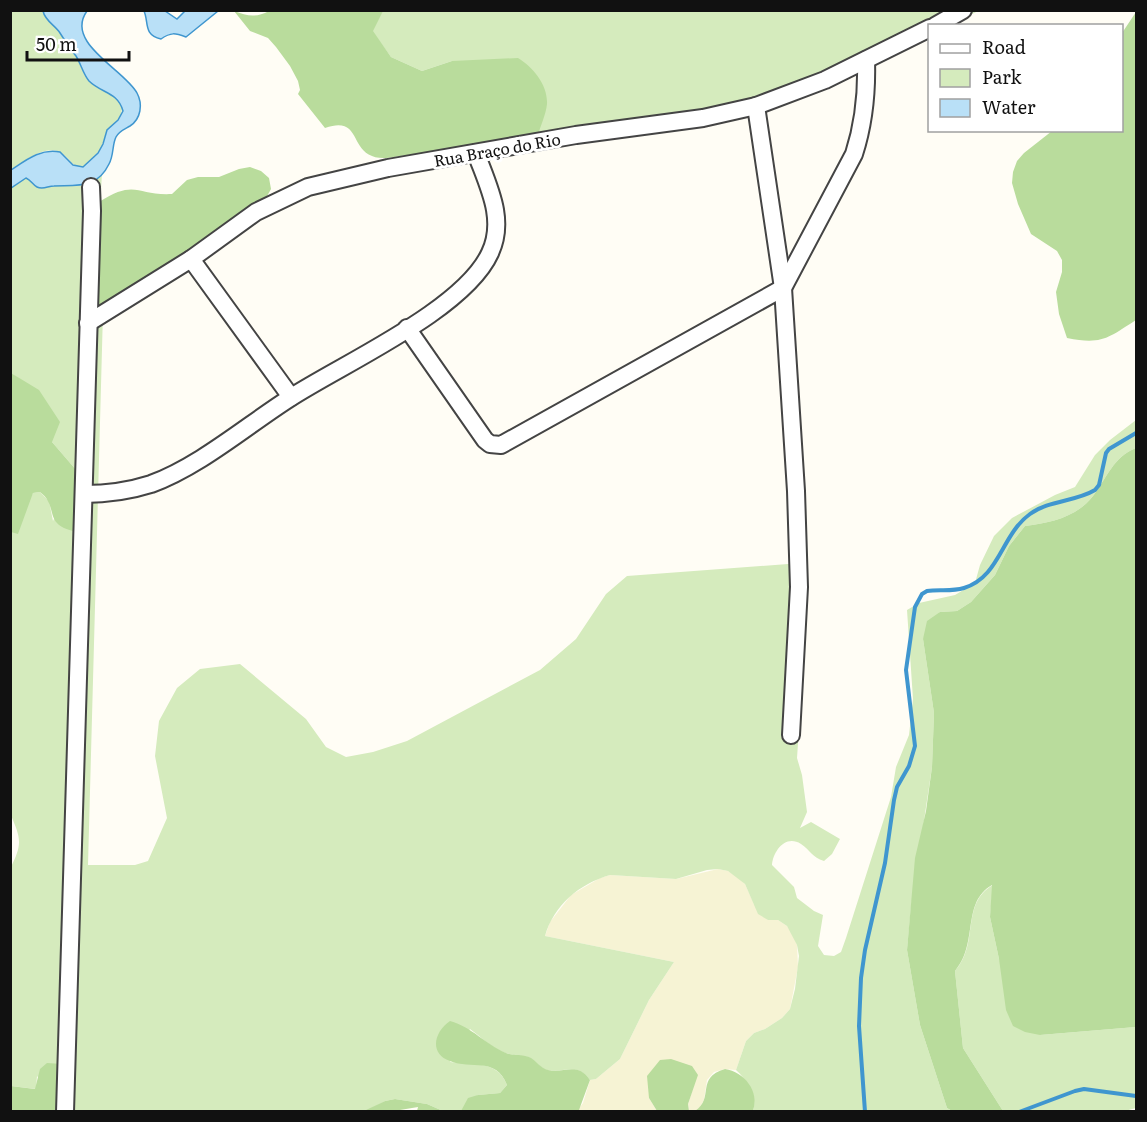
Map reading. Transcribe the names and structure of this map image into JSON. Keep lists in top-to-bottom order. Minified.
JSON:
{"streets":{"street":["Rua Braço do Rio"]},"legend":["Road","Park","Water"],"scale_bar":"50 m"}
